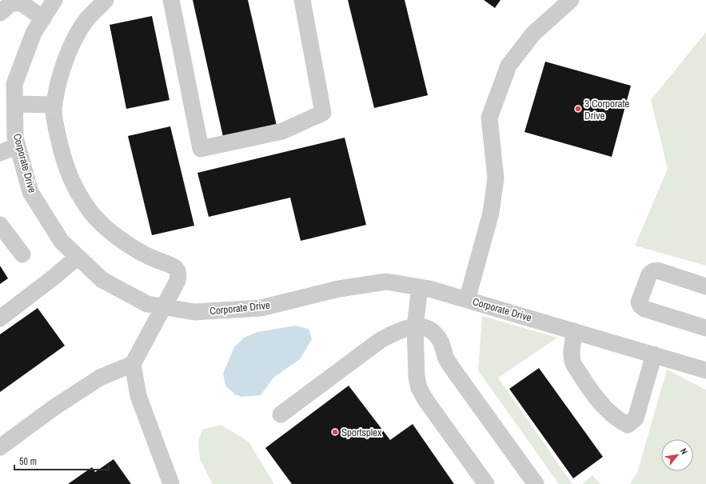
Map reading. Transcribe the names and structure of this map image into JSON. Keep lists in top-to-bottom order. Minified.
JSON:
{"streets":{"street":["Corporate Drive"]},"places":["3 Corporate Drive","Sportsplex"],"scale_bar":"50 m","north":"top right"}
